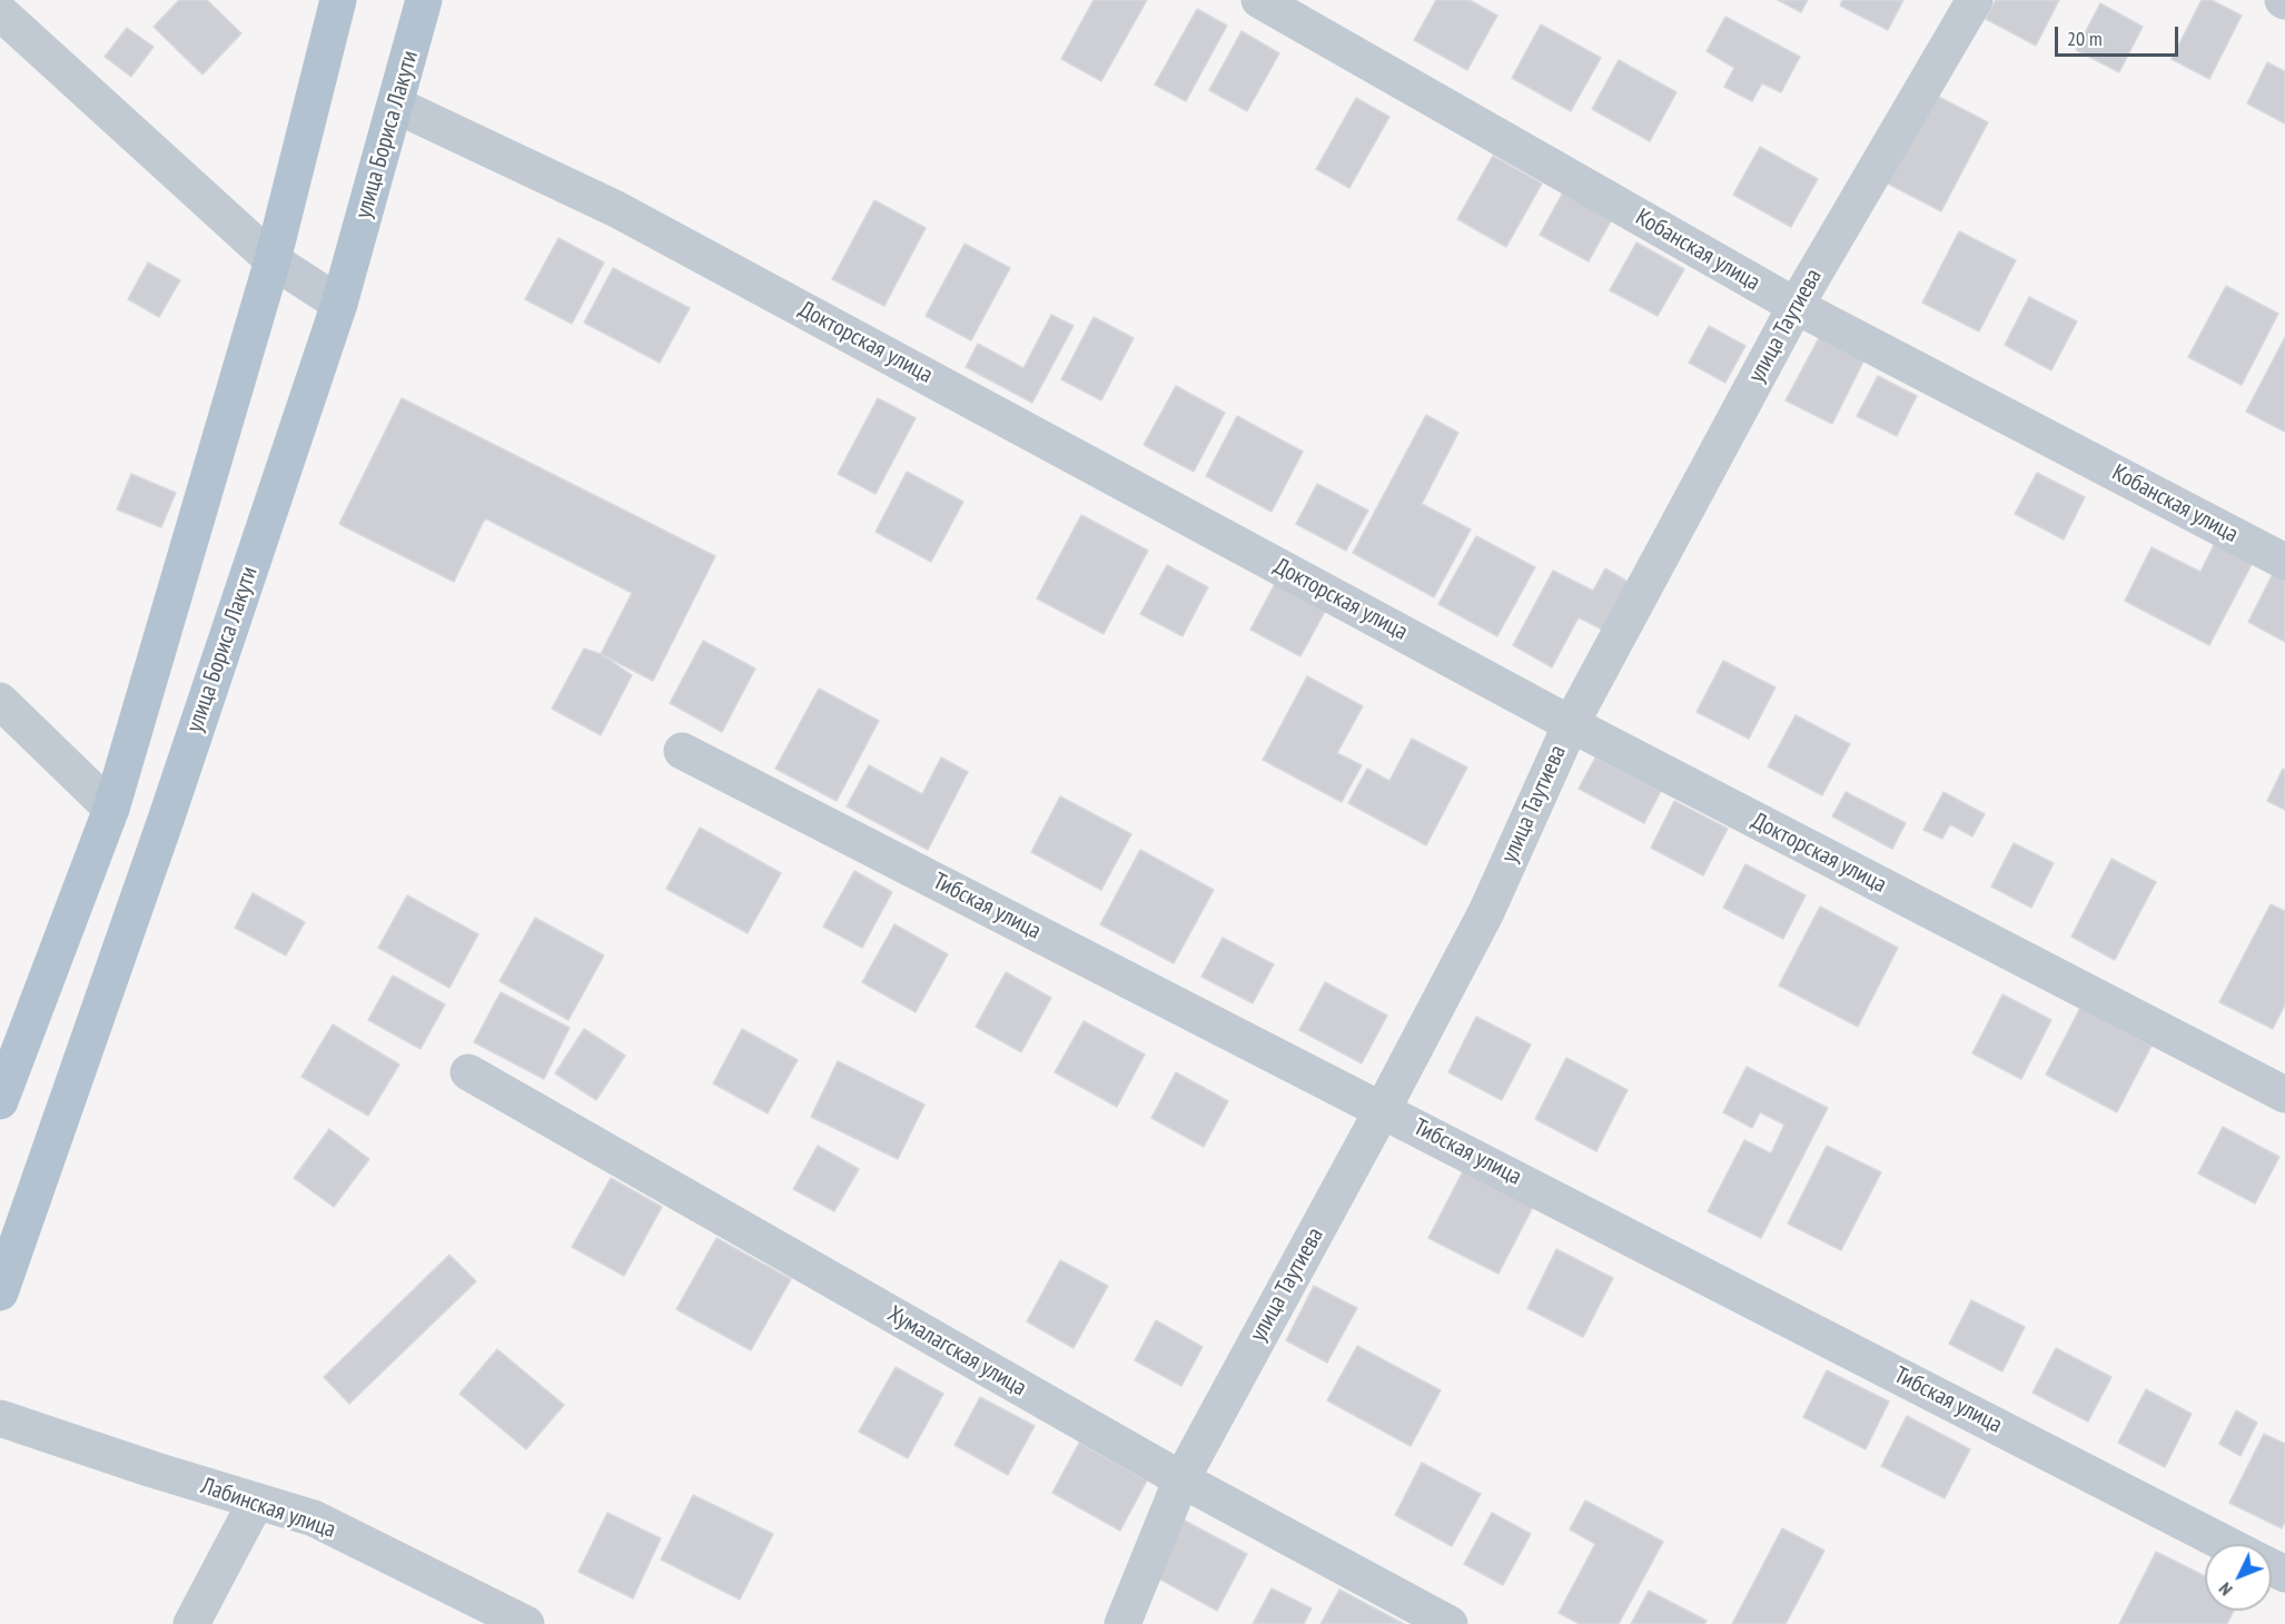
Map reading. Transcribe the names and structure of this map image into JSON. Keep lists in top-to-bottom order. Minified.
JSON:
{"streets":{"main road":["улица Бориса Лакути"],"street":["Кобанская улица","улица Таутиева","Докторская улица","Тибская улица","Хумалагская улица","Лабинская улица"]},"crossings":[["улица Бориса Лакути","Докторская улица"],["Кобанская улица","улица Таутиева"],["улица Таутиева","Докторская улица"],["улица Таутиева","Тибская улица"],["улица Таутиева","Хумалагская улица"]],"scale_bar":"20 m","north":"bottom left"}
